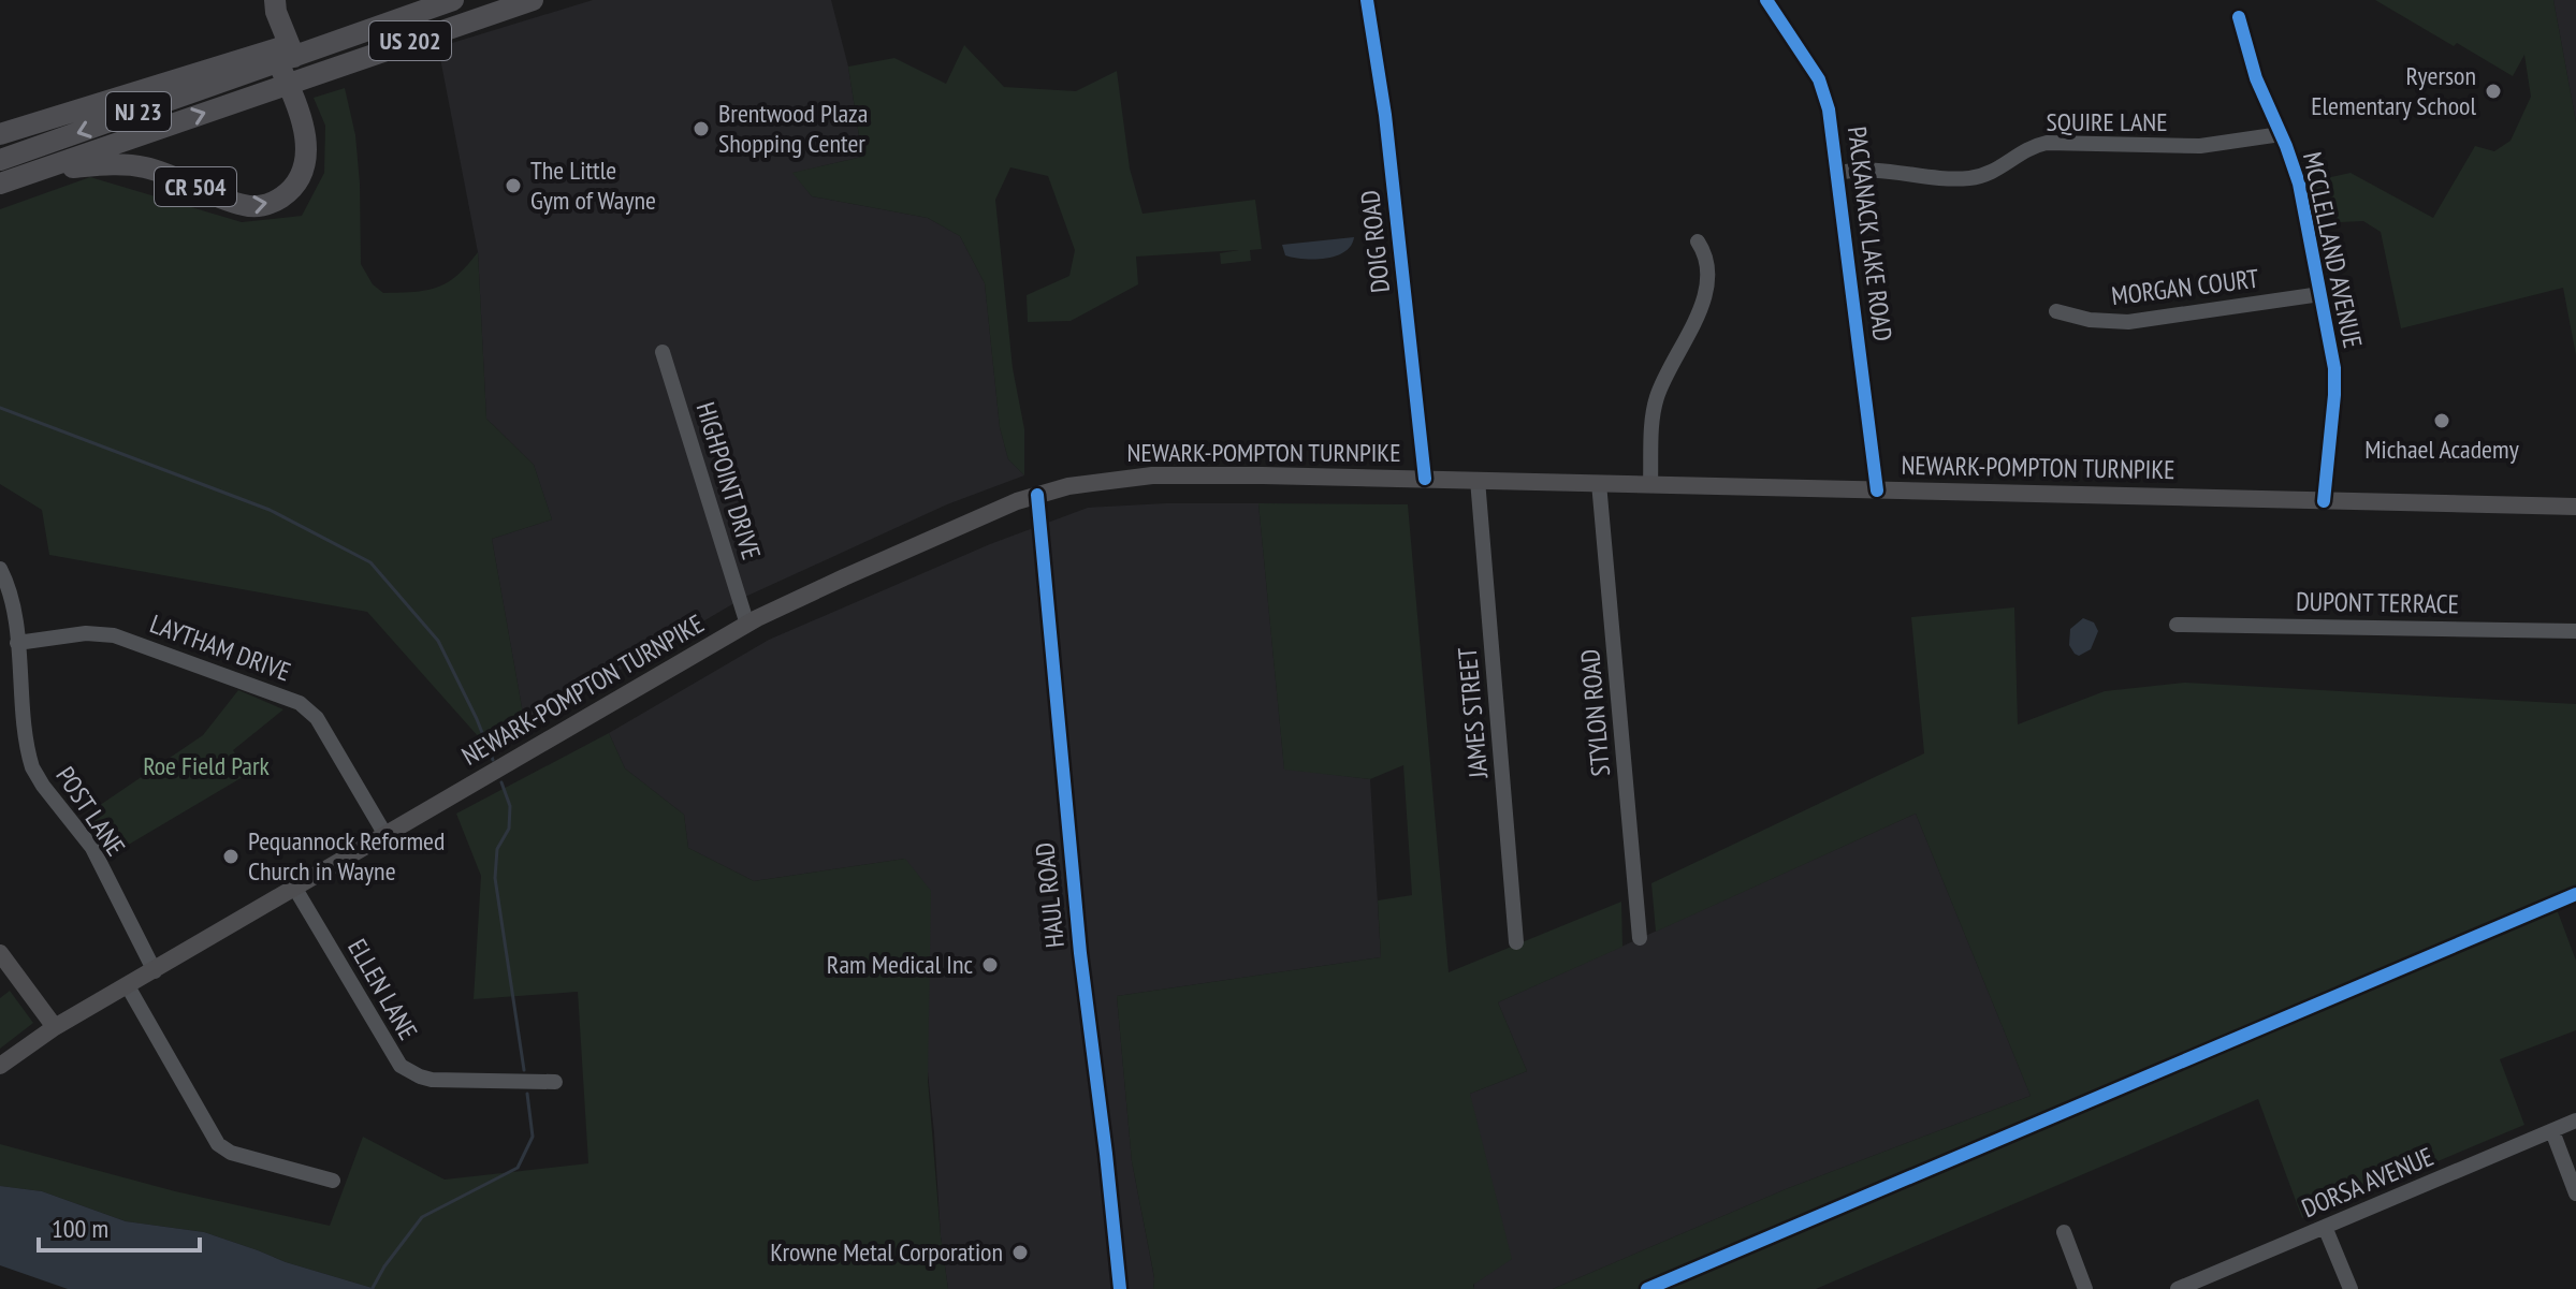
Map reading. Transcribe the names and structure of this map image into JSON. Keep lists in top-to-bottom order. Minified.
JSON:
{"streets":{"highway":["US 202","NJ 23","CR 504"],"main road":["NEWARK-POMPTON TURNPIKE"],"street":["SQUIRE LANE","PACKANACK LAKE ROAD","DOIG ROAD","MCCLELLAND AVENUE","MORGAN COURT","HIGHPOINT DRIVE","DUPONT TERRACE","LAYTHAM DRIVE","JAMES STREET","STYLON ROAD","POST LANE","HAUL ROAD","ELLEN LANE","DORSA AVENUE"]},"crossings":[["US 202","CR 504"],["NJ 23","CR 504"],["SQUIRE LANE","PACKANACK LAKE ROAD"],["SQUIRE LANE","MCCLELLAND AVENUE"],["PACKANACK LAKE ROAD","NEWARK-POMPTON TURNPIKE"],["DOIG ROAD","NEWARK-POMPTON TURNPIKE"],["MCCLELLAND AVENUE","MORGAN COURT"],["MCCLELLAND AVENUE","NEWARK-POMPTON TURNPIKE"],["NEWARK-POMPTON TURNPIKE","HIGHPOINT DRIVE"],["NEWARK-POMPTON TURNPIKE","LAYTHAM DRIVE"],["NEWARK-POMPTON TURNPIKE","JAMES STREET"],["NEWARK-POMPTON TURNPIKE","STYLON ROAD"],["NEWARK-POMPTON TURNPIKE","POST LANE"],["NEWARK-POMPTON TURNPIKE","HAUL ROAD"],["NEWARK-POMPTON TURNPIKE","ELLEN LANE"],["LAYTHAM DRIVE","POST LANE"]],"parks":["Roe Field Park"],"places":["Ryerson Elementary School","Brentwood Plaza Shopping Center","The Little Gym of Wayne","Michael Academy","Pequannock Reformed Church in Wayne","Ram Medical Inc","Krowne Metal Corporation"],"scale_bar":"100 m"}
